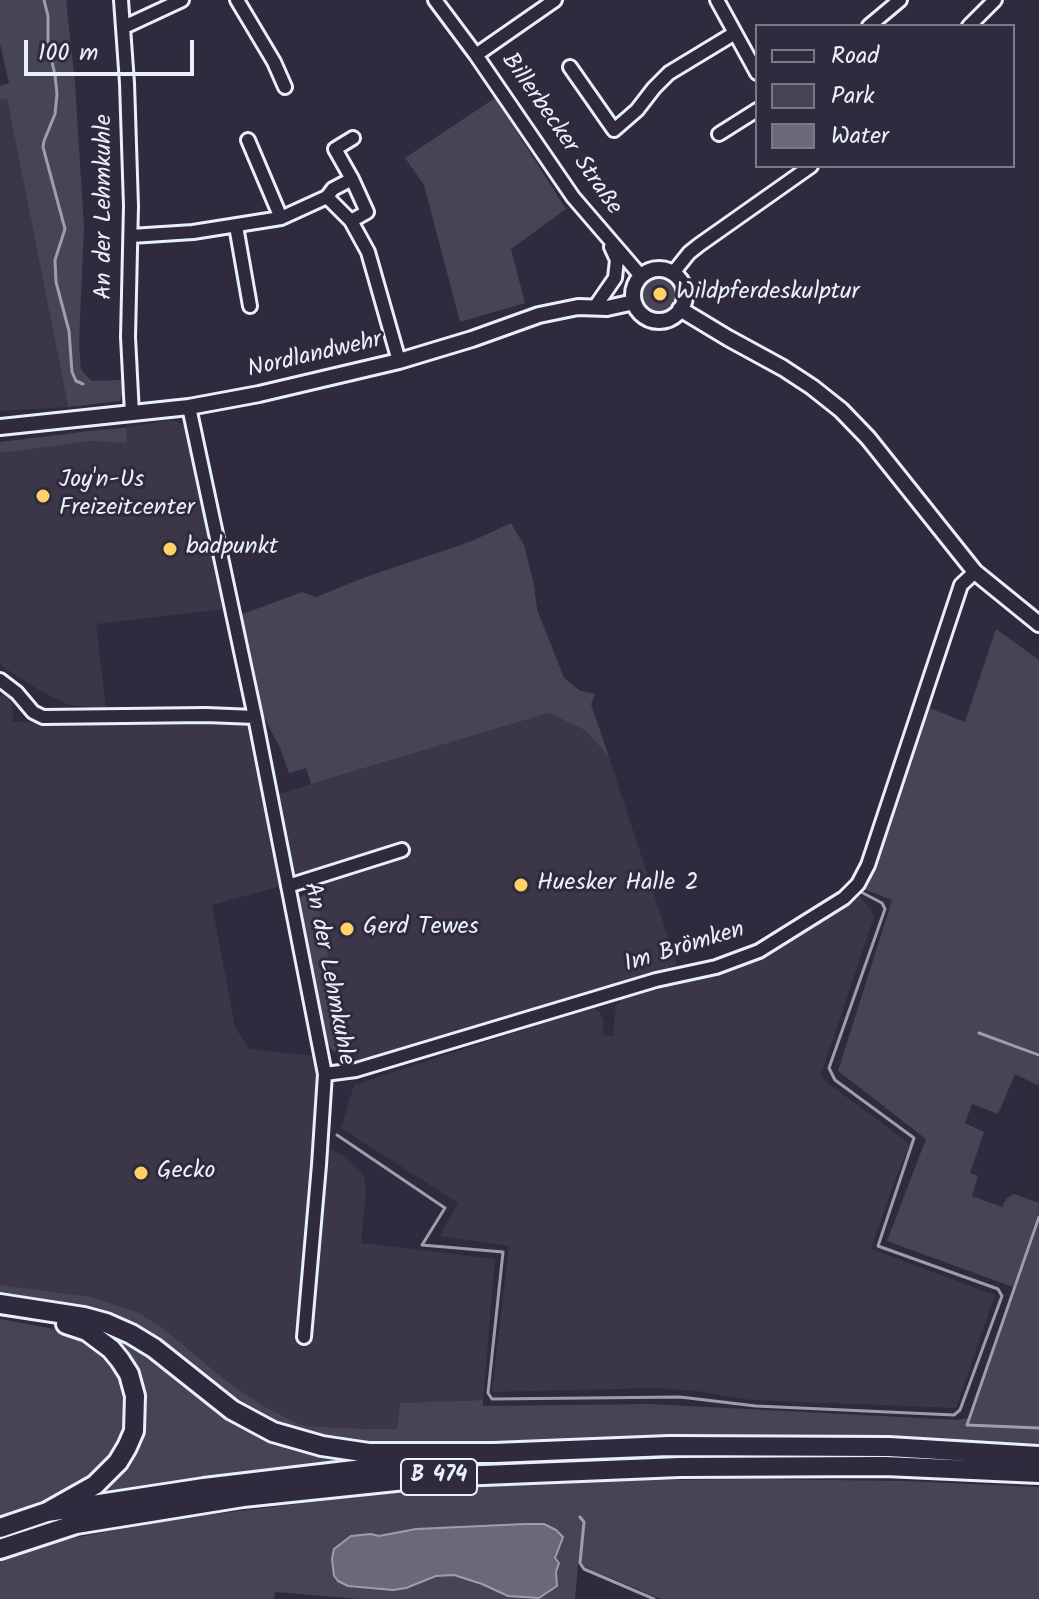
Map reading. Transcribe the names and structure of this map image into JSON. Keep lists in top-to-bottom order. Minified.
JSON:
{"streets":{"highway":["B 474"],"main road":["Nordlandwehr"],"street":["Billerbecker Straße","An der Lehmkuhle","Im Brömken"]},"crossings":[["Billerbecker Straße","Nordlandwehr"],["An der Lehmkuhle","Nordlandwehr"],["An der Lehmkuhle","Im Brömken"]],"places":["Wildpferdeskulptur","Joy'n-Us Freizeitcenter","badpunkt","Huesker Halle 2","Gerd Tewes","Gecko"],"legend":["Road","Park","Water"],"scale_bar":"100 m"}
